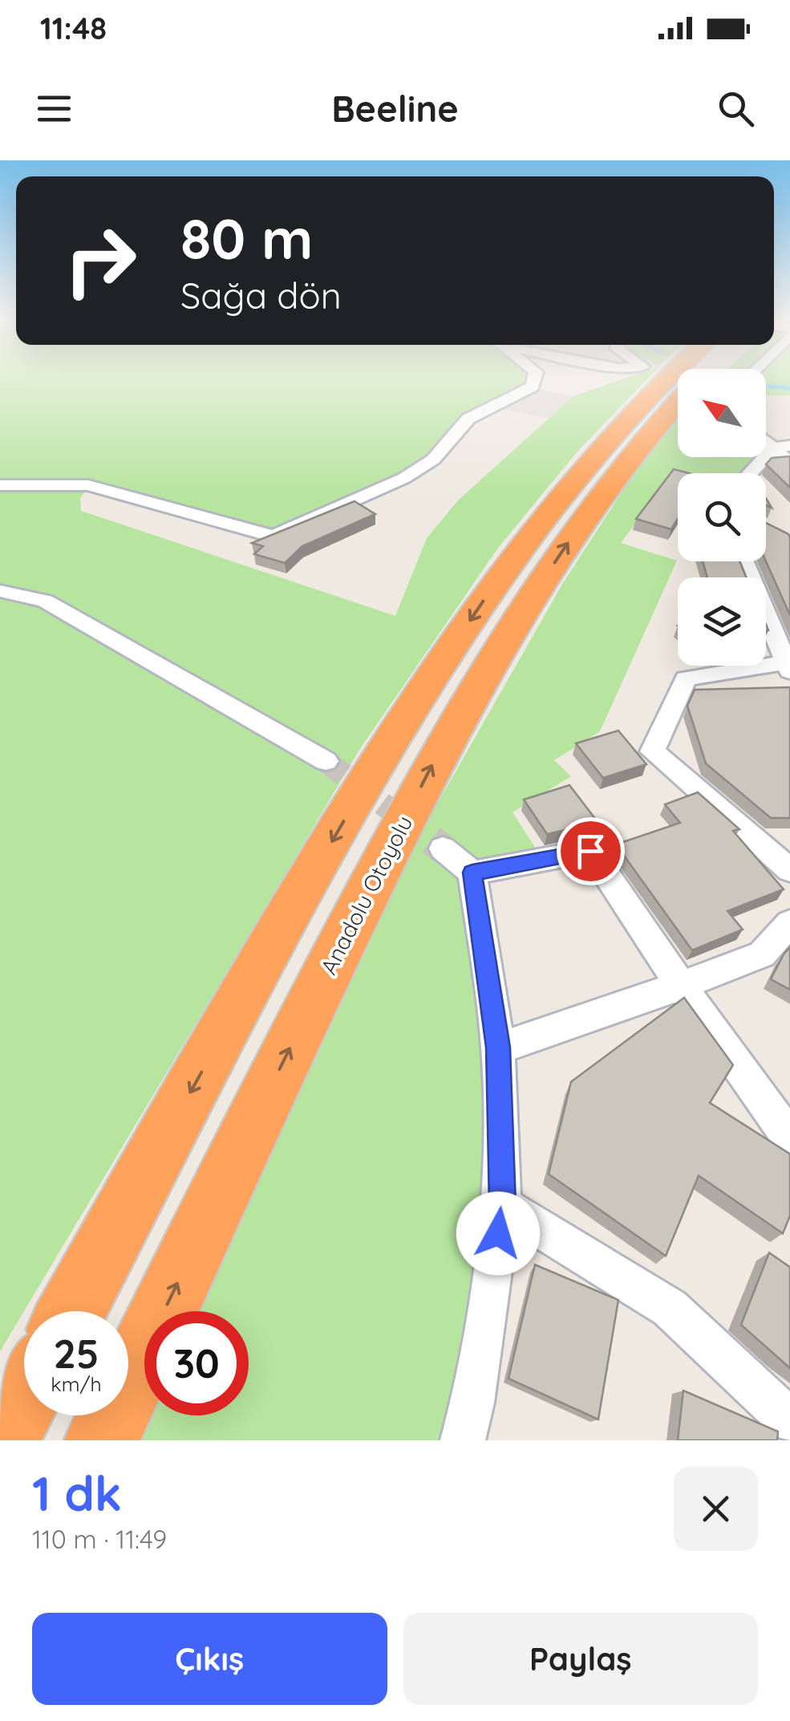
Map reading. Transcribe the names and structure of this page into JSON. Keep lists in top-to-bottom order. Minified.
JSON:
{"streets":{"highway":["Anadolu Otoyolu"]},"north":"top left","page":{"status":"11:48","header":"Beeline","turn":["80 m","Sağa dön"],"speed":"25 km/h","limit":"30","heading":["1 dk","110 m · 11:49"],"buttons":["Çıkış","Paylaş"]}}
